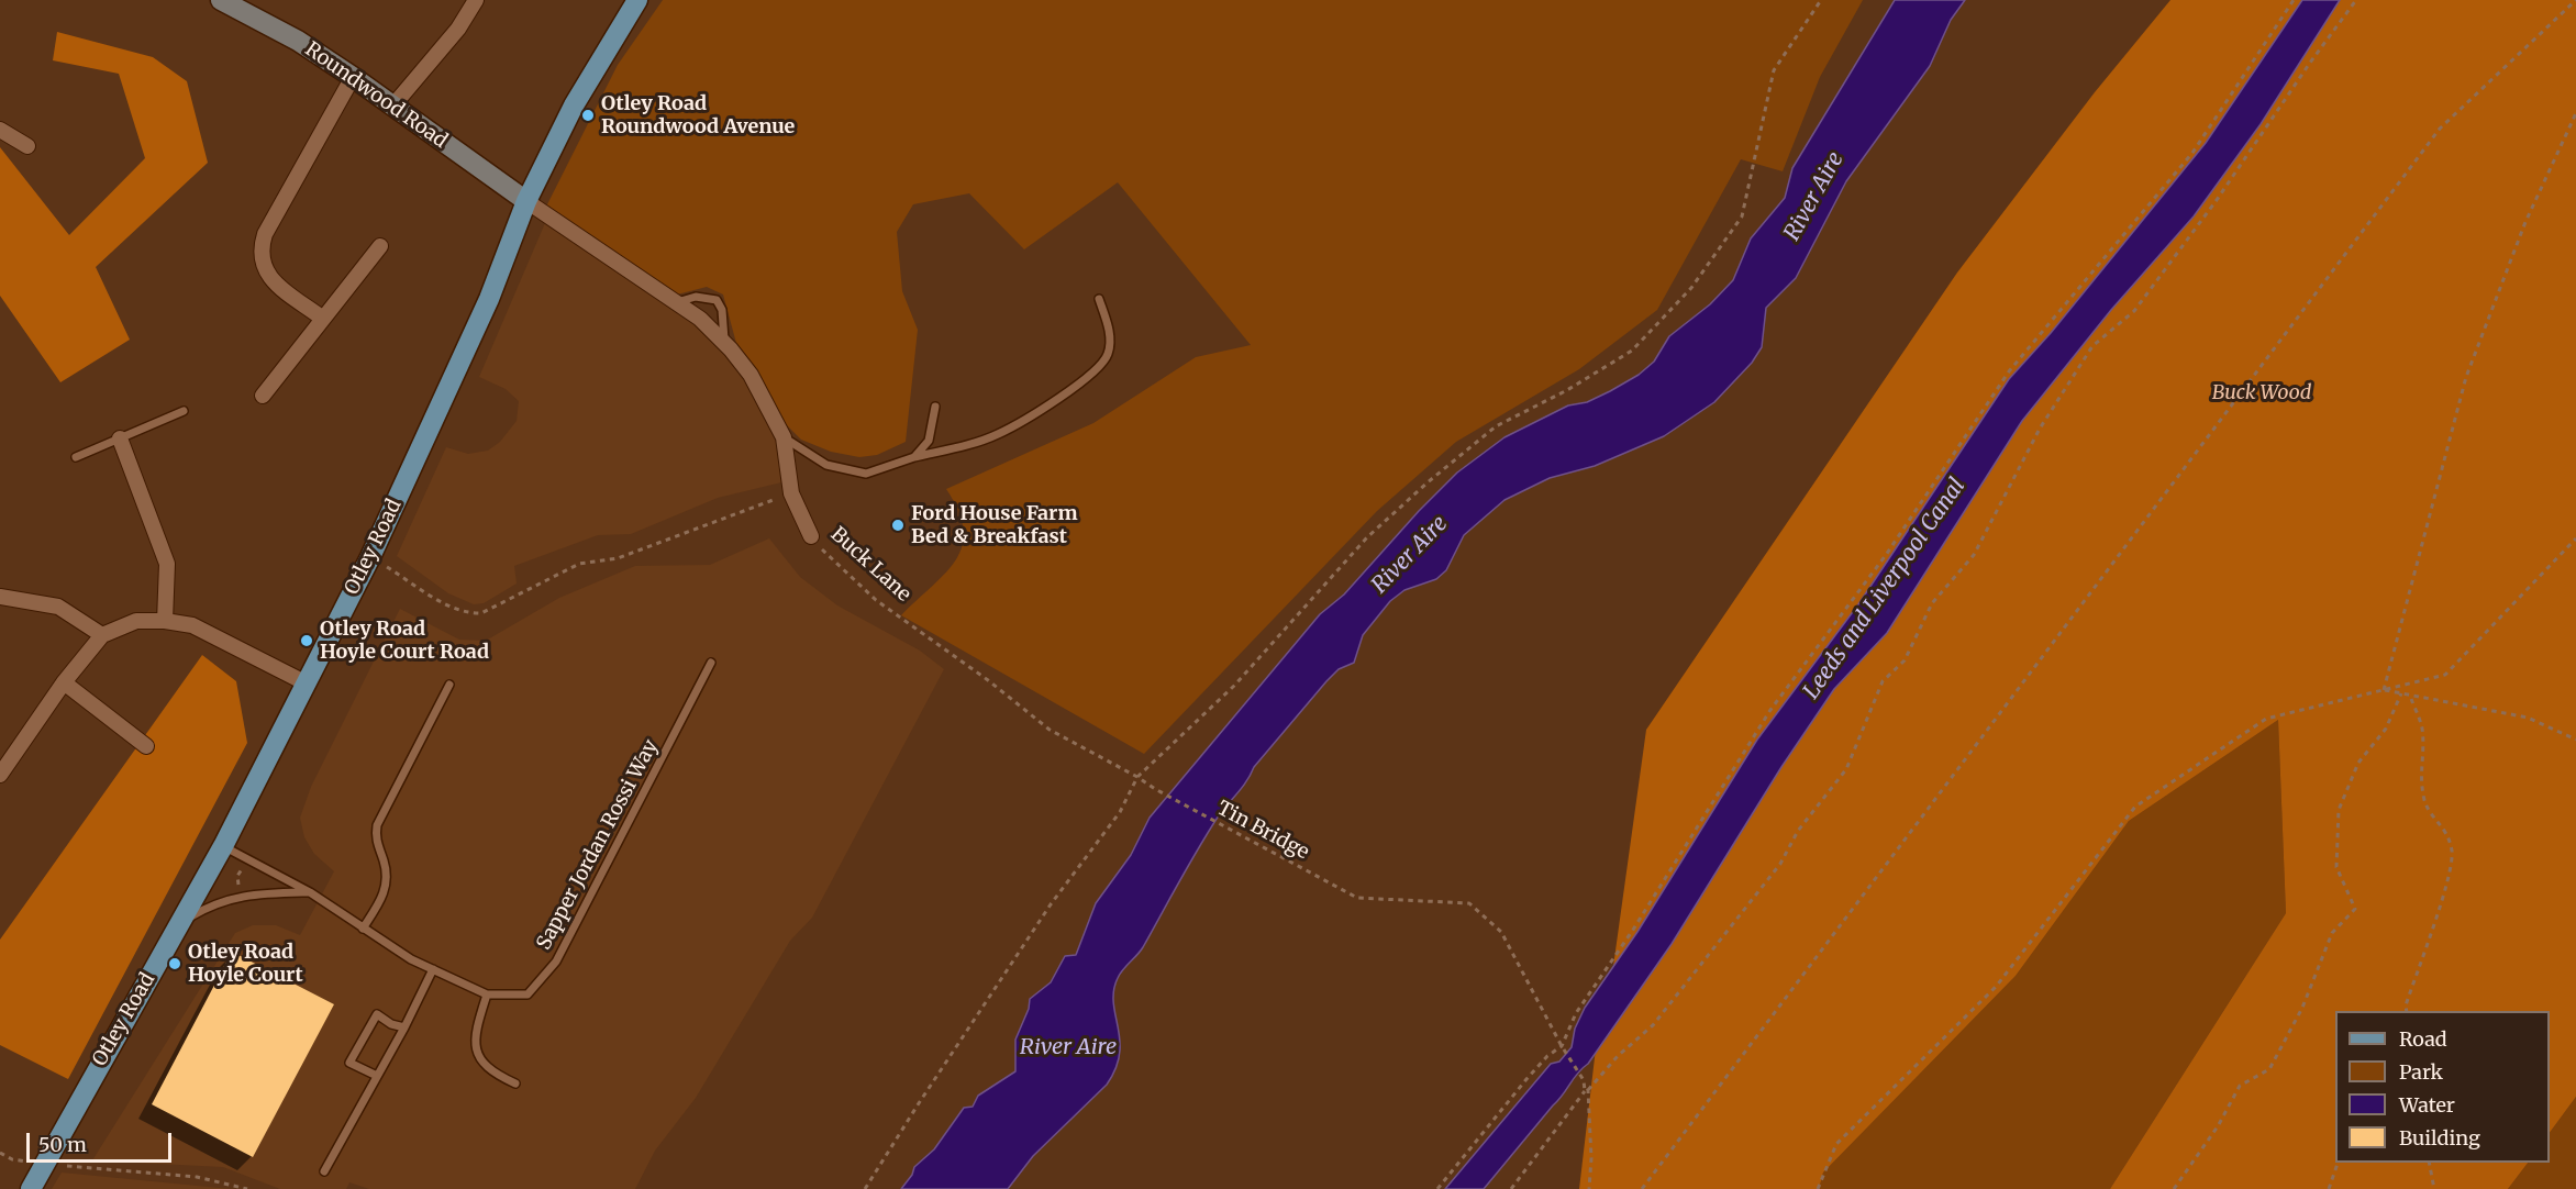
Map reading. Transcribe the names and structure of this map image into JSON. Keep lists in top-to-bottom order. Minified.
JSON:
{"streets":{"main road":["Otley Road"],"street":["Roundwood Road","Buck Lane"],"lane":["Sapper Jordan Rossi Way"],"path":["Tin Bridge"]},"crossings":[["Roundwood Road","Otley Road"],["Roundwood Road","Buck Lane"],["Otley Road","Buck Lane"],["Otley Road","Sapper Jordan Rossi Way"],["Buck Lane","Tin Bridge"]],"water":["River Aire","Leeds and Liverpool Canal"],"parks":["Buck Wood"],"places":["Otley Road Roundwood Avenue","Ford House Farm Bed & Breakfast","Otley Road Hoyle Court Road","Otley Road Hoyle Court"],"legend":["Road","Park","Water","Building"],"scale_bar":"50 m"}
